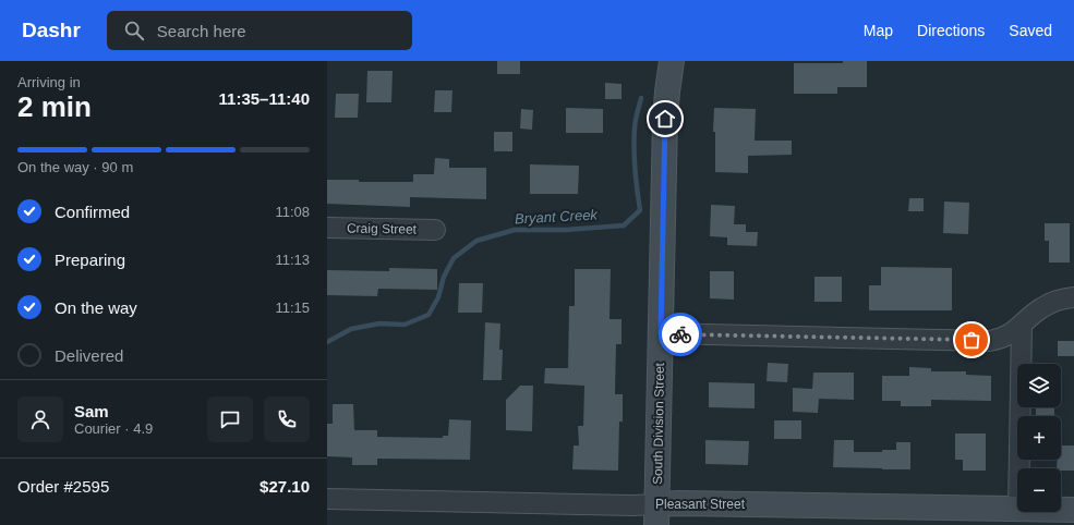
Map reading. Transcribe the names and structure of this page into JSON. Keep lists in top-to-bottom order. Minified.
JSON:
{"streets":{"street":["Craig Street","South Division Street","Pleasant Street"]},"crossings":[["South Division Street","Pleasant Street"]],"water":["Bryant Creek"],"page":{"header":"Dashr","search":"Search here","nav":["Map","Directions","Saved"],"heading":["2 min","Arriving in","11:35–11:40"],"panel":["Sam","Courier · 4.9","Order #2595","$27.10"],"bar":"On the way · 90 m","list":[["Confirmed","11:08"],["Preparing","11:13"],["On the way","11:15"],"Delivered"],"map_buttons":["+","−"]}}
